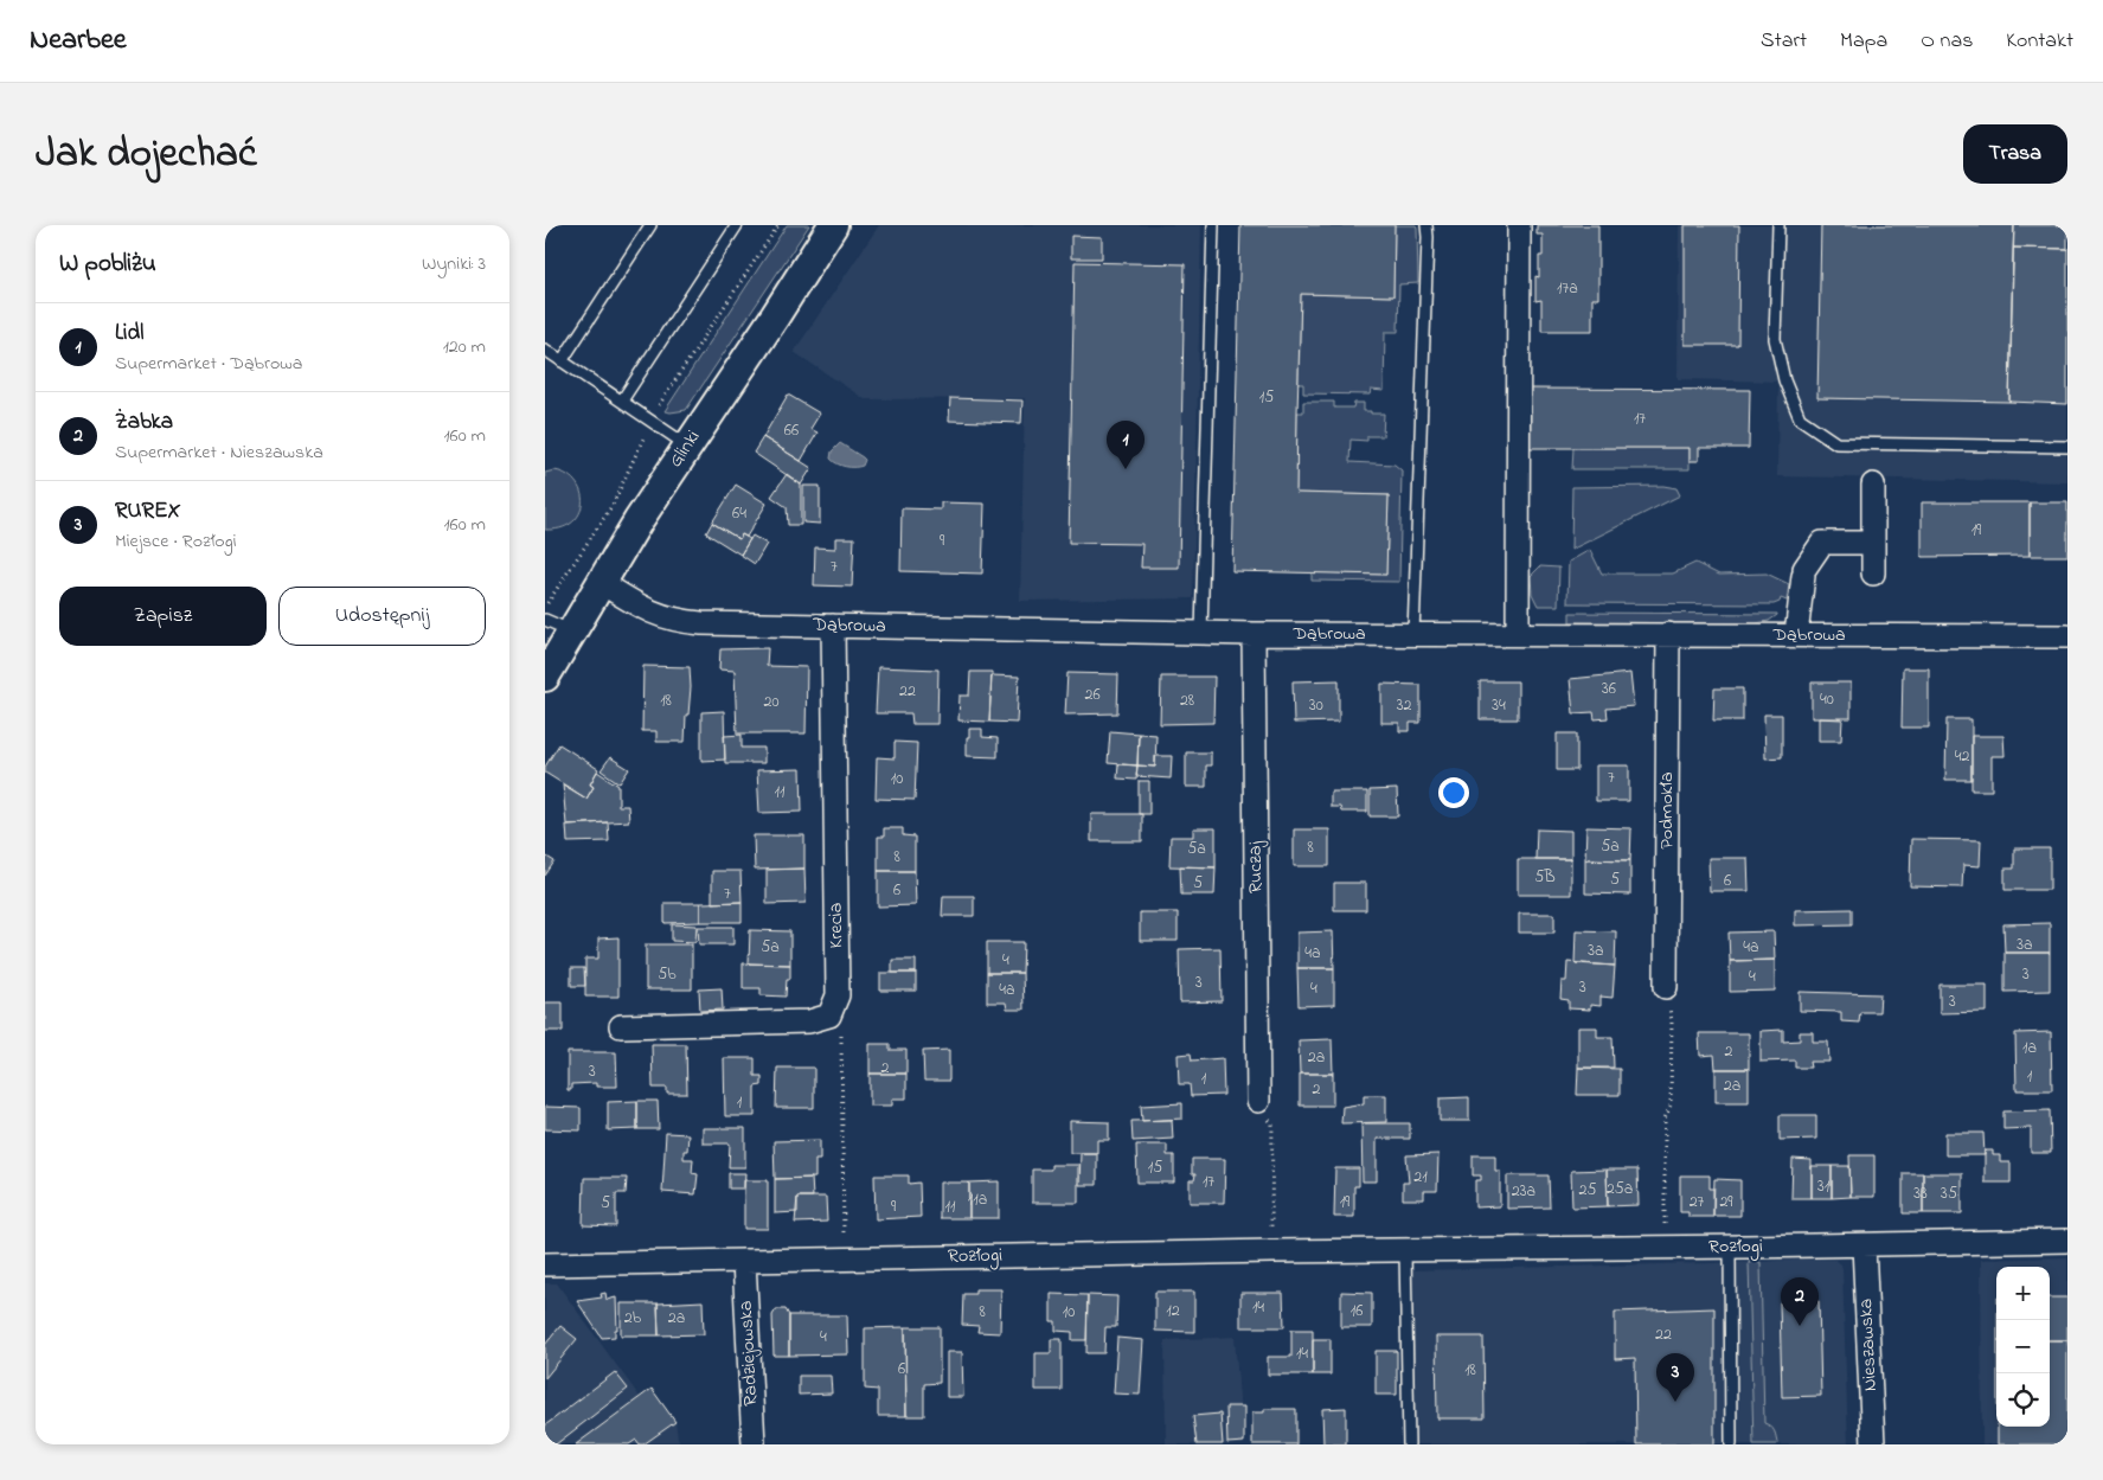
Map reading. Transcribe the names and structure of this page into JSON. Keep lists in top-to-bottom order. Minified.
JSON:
{"streets":{"street":["Glinki","Dąbrowa","Podmokła","Ruczaj","Krecia","Rozłogi","Nieszawska","Radziejowska"]},"crossings":[["Glinki","Dąbrowa"],["Dąbrowa","Podmokła"],["Dąbrowa","Ruczaj"],["Dąbrowa","Krecia"],["Rozłogi","Nieszawska"],["Rozłogi","Radziejowska"]],"house_numbers":["17a","15","17","66","64","19","9","7","36","22","26","40","18","28","20","30","32","34","42","7","10","11","5a","8","5a","8","5B","5","6","5","6","7","3a","5a","4a","3a","4a","4","5b","3","4","3","3","4","4a","3","1a","2","2a","2","3","1","1","2a","2","1","15","21","17","31","25a","25","23a","33","35","11a","19","27","29","5","9","11","14","12","16","8","10","2b","2a","22","4","14","6","18"],"page":{"header":"Nearbee","nav":["Start","Mapa","O nas","Kontakt"],"title":"Jak dojechać","buttons":["Trasa",["Zapisz","Udostępnij"]],"heading":["W pobliżu","Wyniki: 3"],"list":[{"mark":"1","name":"Lidl","note":"Supermarket · Dąbrowa","value":"120 m"},{"mark":"2","name":"Żabka","note":"Supermarket · Nieszawska","value":"160 m"},{"mark":"3","name":"RUREX","note":"Miejsce · Rozłogi","value":"160 m"}],"pins":["1","2","3"],"map_buttons":["+","−"]}}
